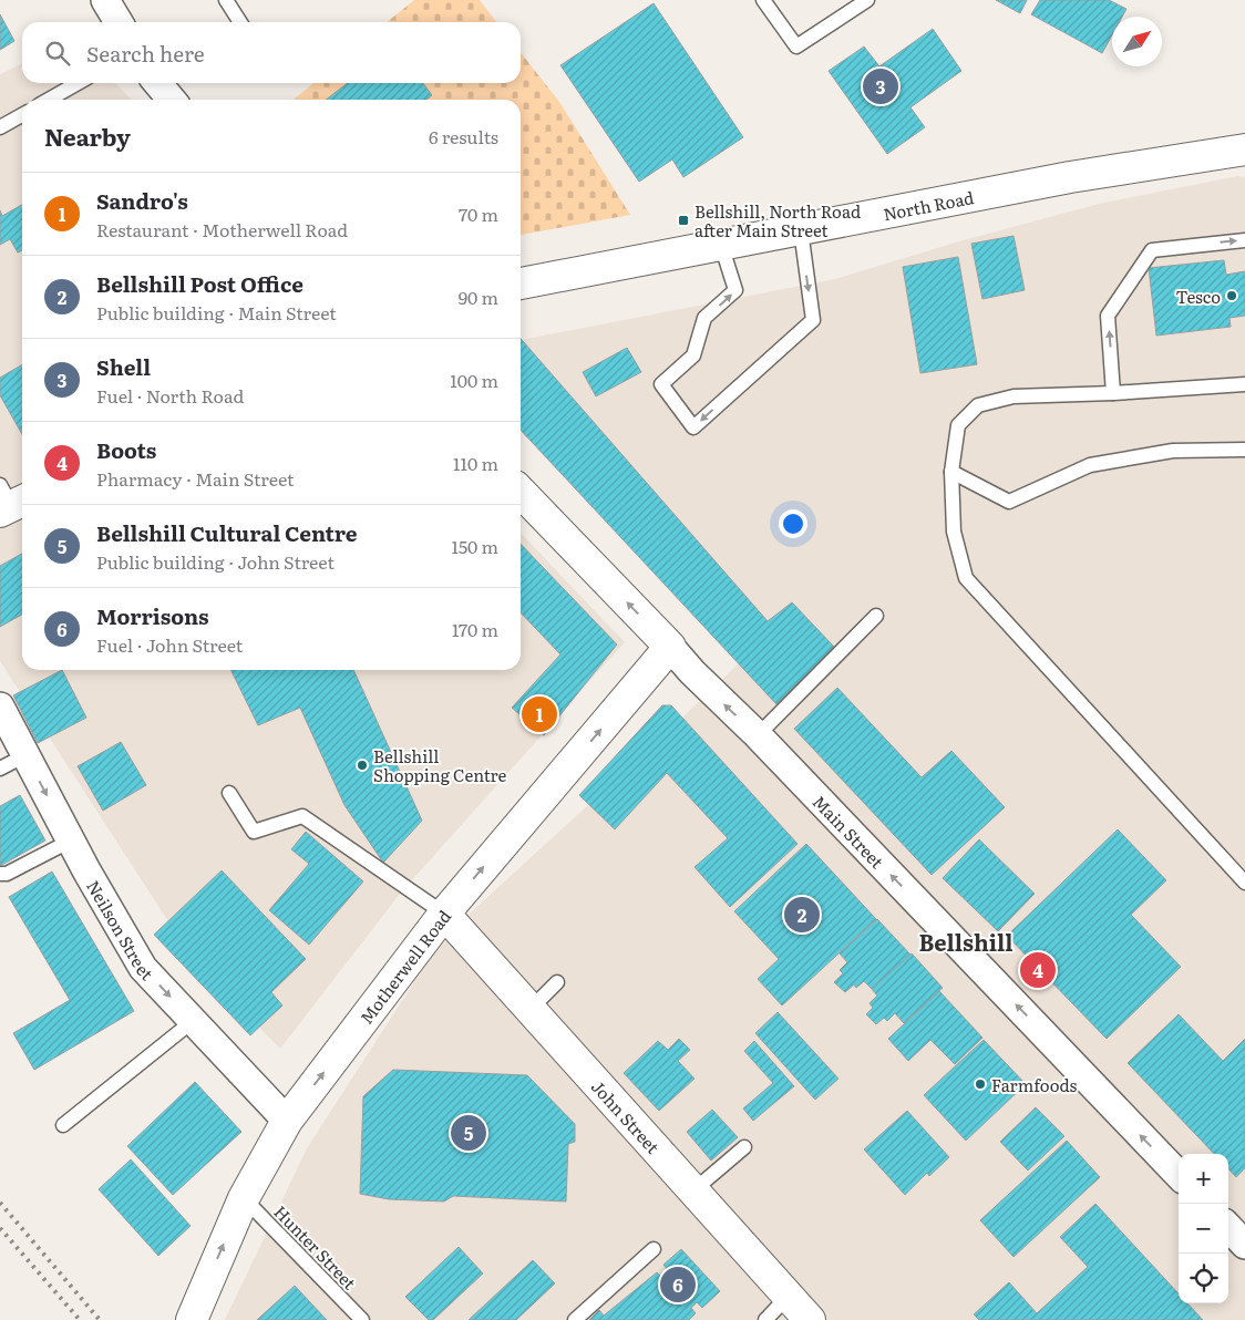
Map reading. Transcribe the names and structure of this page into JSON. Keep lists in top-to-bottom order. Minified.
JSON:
{"streets":{"main road":["North Road","Main Street","Motherwell Road","John Street"],"street":["Neilson Street"],"lane":["Hunter Street"]},"crossings":[["Main Street","Motherwell Road"],["Neilson Street","Motherwell Road"],["Motherwell Road","John Street"],["Motherwell Road","Hunter Street"]],"one_way":["Main Street","Neilson Street","Motherwell Road"],"districts":["Bellshill"],"places":{"transit":["Bellshill, North Road after Main Street"],"other":["Tesco","Bellshill Shopping Centre","Farmfoods"]},"north":"top right","page":{"search":"Search here","pins":["3","1","2","4","5","6"],"heading":["Nearby","6 results"],"list":[{"mark":"1","name":"Sandro's","note":"Restaurant · Motherwell Road","value":"70 m"},{"mark":"2","name":"Bellshill Post Office","note":"Public building · Main Street","value":"90 m"},{"mark":"3","name":"Shell","note":"Fuel · North Road","value":"100 m"},{"mark":"4","name":"Boots","note":"Pharmacy · Main Street","value":"110 m"},{"mark":"5","name":"Bellshill Cultural Centre","note":"Public building · John Street","value":"150 m"},{"mark":"6","name":"Morrisons","note":"Fuel · John Street","value":"170 m"}],"map_buttons":["+","−"]}}
